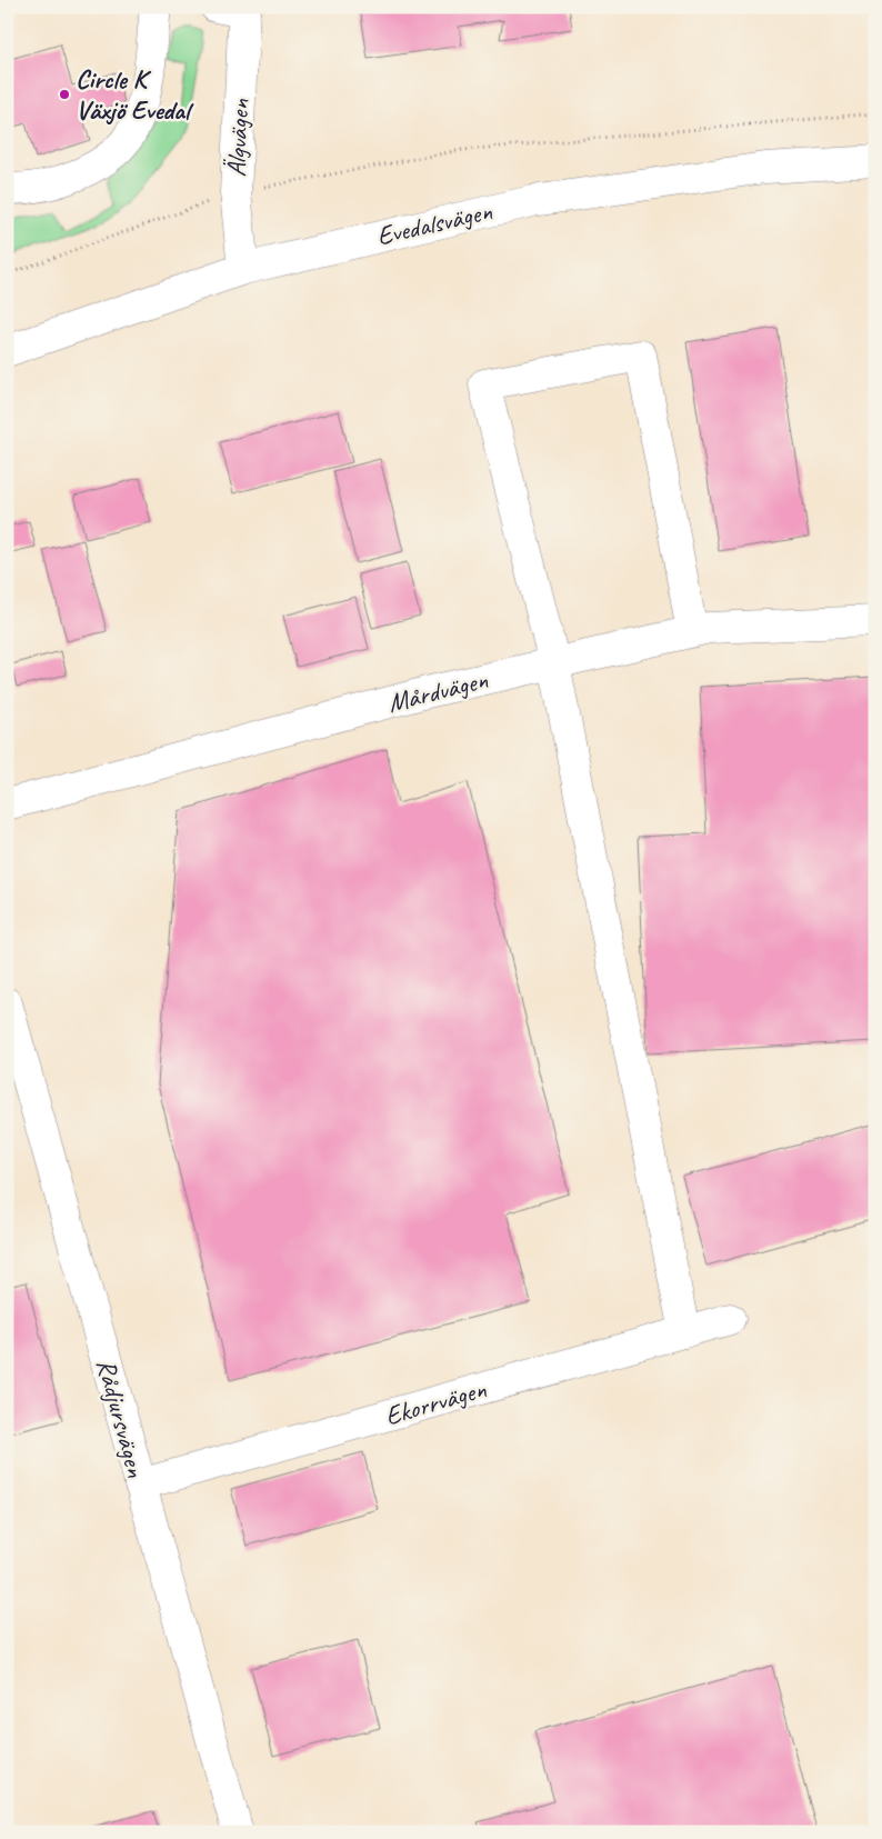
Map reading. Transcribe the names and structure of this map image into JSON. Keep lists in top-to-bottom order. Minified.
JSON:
{"streets":{"street":["Älgvägen","Evedalsvägen","Mårdvägen","Ekorrvägen","Rådjursvägen"]},"crossings":[["Älgvägen","Evedalsvägen"],["Ekorrvägen","Rådjursvägen"]],"places":["Circle K Växjö Evedal"]}
